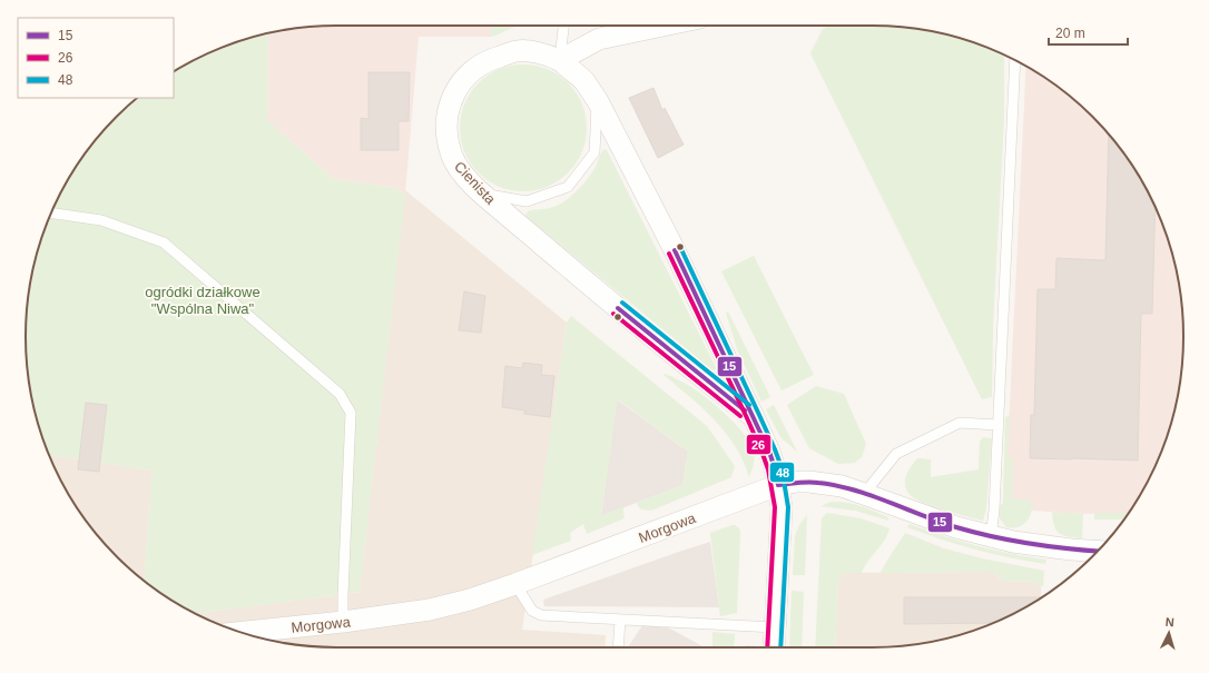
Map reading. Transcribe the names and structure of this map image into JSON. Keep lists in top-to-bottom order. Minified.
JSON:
{"streets":{"street":["Cienista","Morgowa"]},"crossings":[["Cienista","Morgowa"]],"parks":["ogródki działkowe \"Wspólna Niwa\""],"lines":["transit line 48","transit line 15","transit line 26"],"legend":["15","26","48"],"scale_bar":"20 m","north":"top"}
